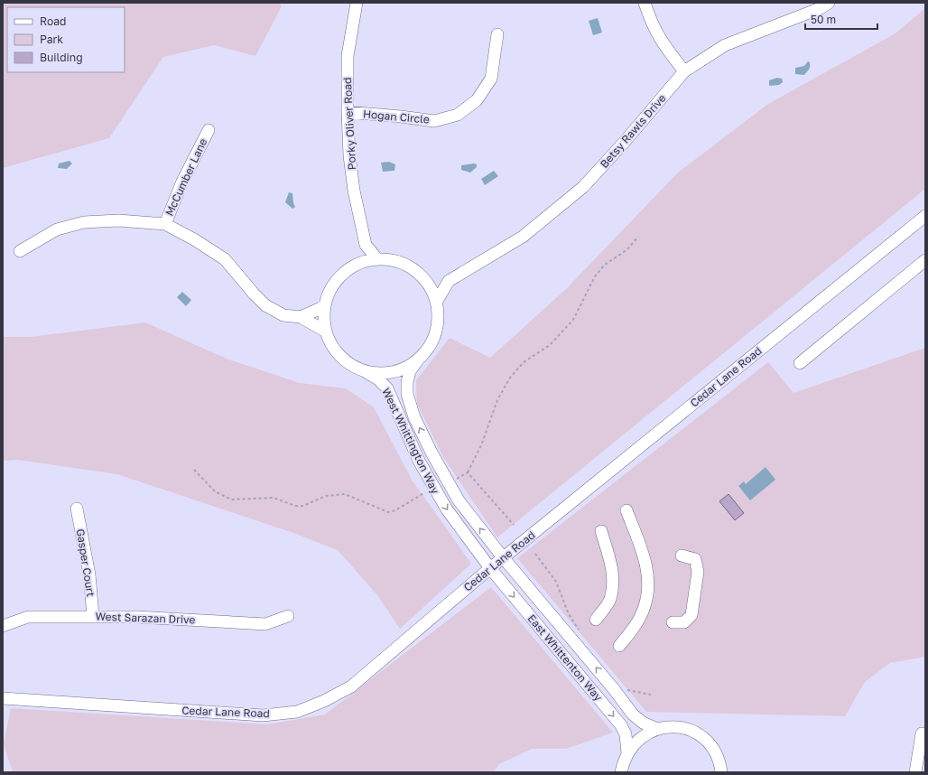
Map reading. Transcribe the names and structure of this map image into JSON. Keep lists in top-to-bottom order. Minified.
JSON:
{"streets":{"street":["Hogan Circle","Porky Oliver Road","Betsy Rawls Drive","McCumber Lane","Cedar Lane Road","West Whittington Way","Gasper Court","West Sarazan Drive","East Whittenton Way"]},"crossings":[["Hogan Circle","Porky Oliver Road"],["Porky Oliver Road","Betsy Rawls Drive"],["Porky Oliver Road","West Whittington Way"],["Betsy Rawls Drive","West Whittington Way"],["Cedar Lane Road","West Whittington Way"],["Cedar Lane Road","East Whittenton Way"],["West Whittington Way","East Whittenton Way"],["Gasper Court","West Sarazan Drive"]],"legend":["Road","Park","Building"],"scale_bar":"50 m"}
